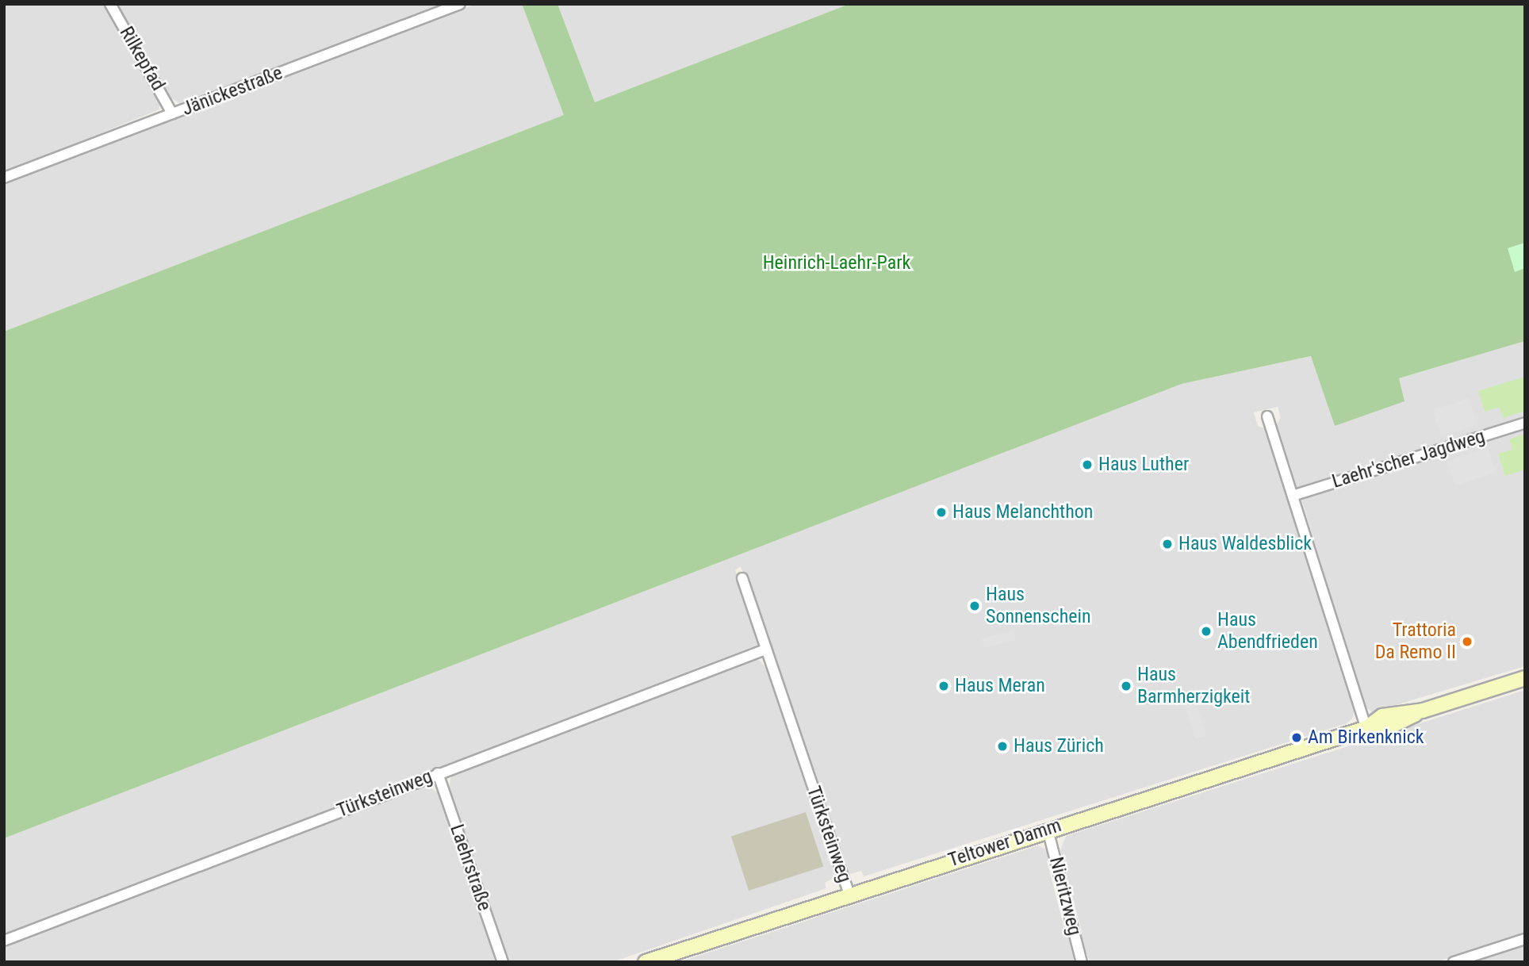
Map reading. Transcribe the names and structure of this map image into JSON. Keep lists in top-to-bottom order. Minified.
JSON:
{"streets":{"main road":["Teltower Damm"],"street":["Rilkepfad","Jänickestraße","Laehr'scher Jagdweg","Türksteinweg","Laehrstraße","Nieritzweg"]},"crossings":[["Rilkepfad","Jänickestraße"],["Türksteinweg","Teltower Damm"],["Türksteinweg","Laehrstraße"],["Teltower Damm","Nieritzweg"]],"parks":["Heinrich-Laehr-Park"],"places":["Haus Luther","Haus Melanchthon","Haus Waldesblick","Haus Sonnenschein","Haus Abendfrieden","Trattoria Da Remo II","Haus Meran","Haus Barmherzigkeit","Am Birkenknick","Haus Zürich"]}
